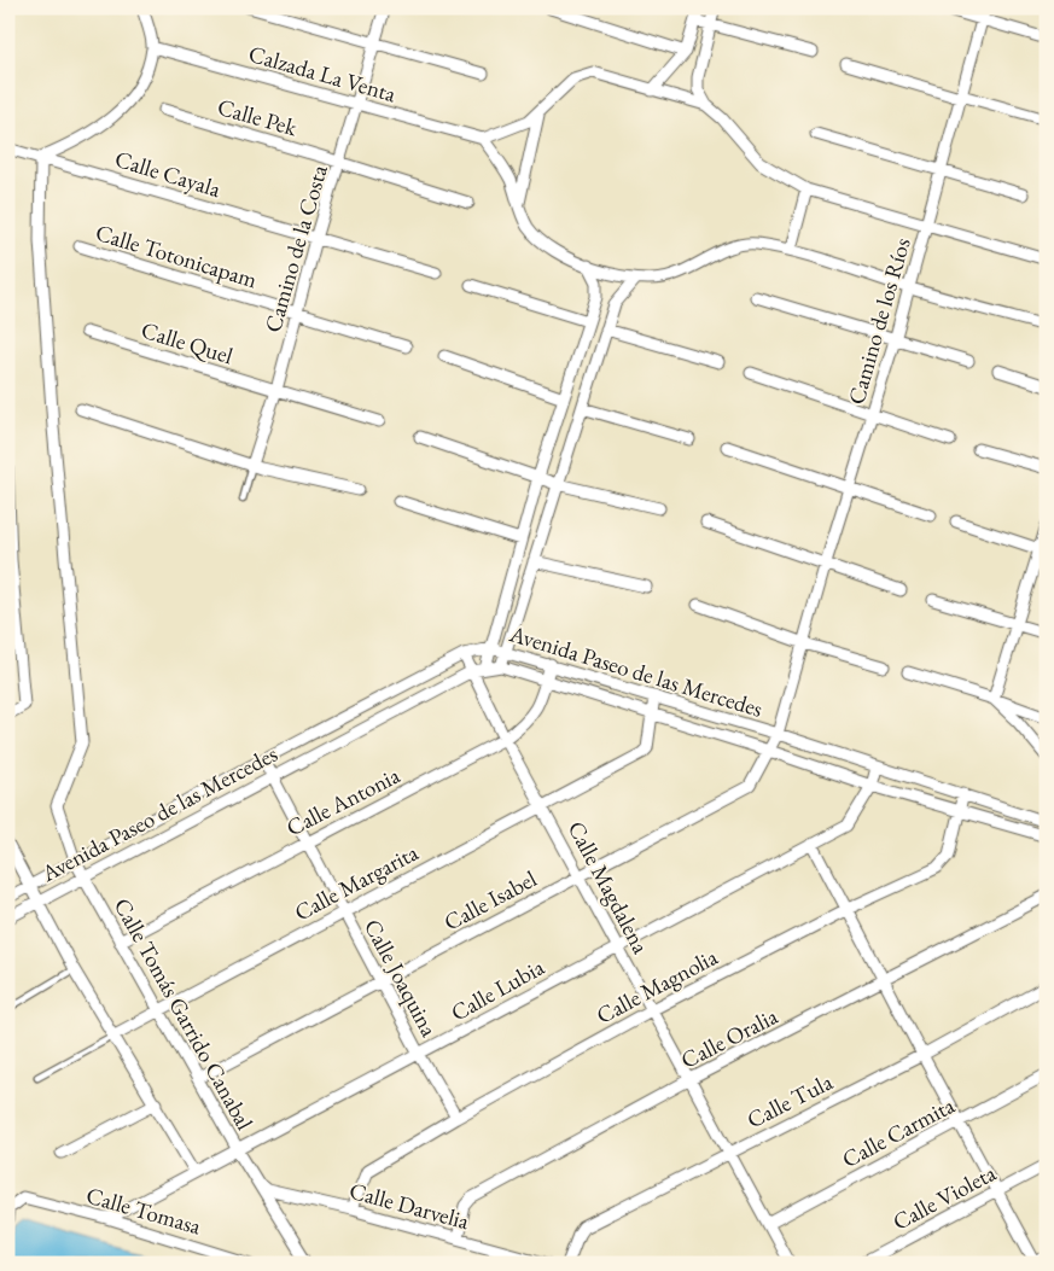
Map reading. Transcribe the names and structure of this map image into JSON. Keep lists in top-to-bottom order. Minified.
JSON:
{"streets":{"street":["Calzada La Venta","Calle Pek","Calle Cayala","Camino de la Costa","Calle Totonicapam","Camino de los Ríos","Calle Quel","Avenida Paseo de las Mercedes","Calle Antonia","Calle Margarita","Calle Magdalena","Calle Isabel","Calle Joaquina","Calle Magnolia","Calle Lubia","Calle Tomás Garrido Canabal","Calle Oralia","Calle Tula","Calle Carmita","Calle Violeta","Calle Darvelia","Calle Tomasa"]},"crossings":[["Calzada La Venta","Camino de la Costa"],["Calle Pek","Camino de la Costa"],["Calle Cayala","Camino de la Costa"],["Calle Cayala","Calle Tomás Garrido Canabal"],["Camino de la Costa","Calle Totonicapam"],["Camino de la Costa","Calle Quel"],["Camino de los Ríos","Avenida Paseo de las Mercedes"],["Camino de los Ríos","Calle Isabel"],["Avenida Paseo de las Mercedes","Calle Antonia"],["Avenida Paseo de las Mercedes","Calle Margarita"],["Avenida Paseo de las Mercedes","Calle Magdalena"],["Avenida Paseo de las Mercedes","Calle Isabel"],["Avenida Paseo de las Mercedes","Calle Joaquina"],["Avenida Paseo de las Mercedes","Calle Magnolia"],["Avenida Paseo de las Mercedes","Calle Lubia"],["Avenida Paseo de las Mercedes","Calle Tomás Garrido Canabal"],["Calle Antonia","Calle Magdalena"],["Calle Antonia","Calle Joaquina"],["Calle Antonia","Calle Tomás Garrido Canabal"],["Calle Margarita","Calle Magdalena"],["Calle Margarita","Calle Joaquina"],["Calle Margarita","Calle Tomás Garrido Canabal"],["Calle Magdalena","Calle Isabel"],["Calle Magdalena","Calle Magnolia"],["Calle Magdalena","Calle Lubia"],["Calle Magdalena","Calle Oralia"],["Calle Magdalena","Calle Tula"],["Calle Magdalena","Calle Carmita"],["Calle Isabel","Calle Joaquina"],["Calle Isabel","Calle Tomás Garrido Canabal"],["Calle Joaquina","Calle Magnolia"],["Calle Joaquina","Calle Lubia"],["Calle Magnolia","Calle Darvelia"],["Calle Lubia","Calle Tomás Garrido Canabal"],["Calle Lubia","Calle Tomasa"],["Calle Tomás Garrido Canabal","Calle Darvelia"],["Calle Oralia","Calle Darvelia"]]}
